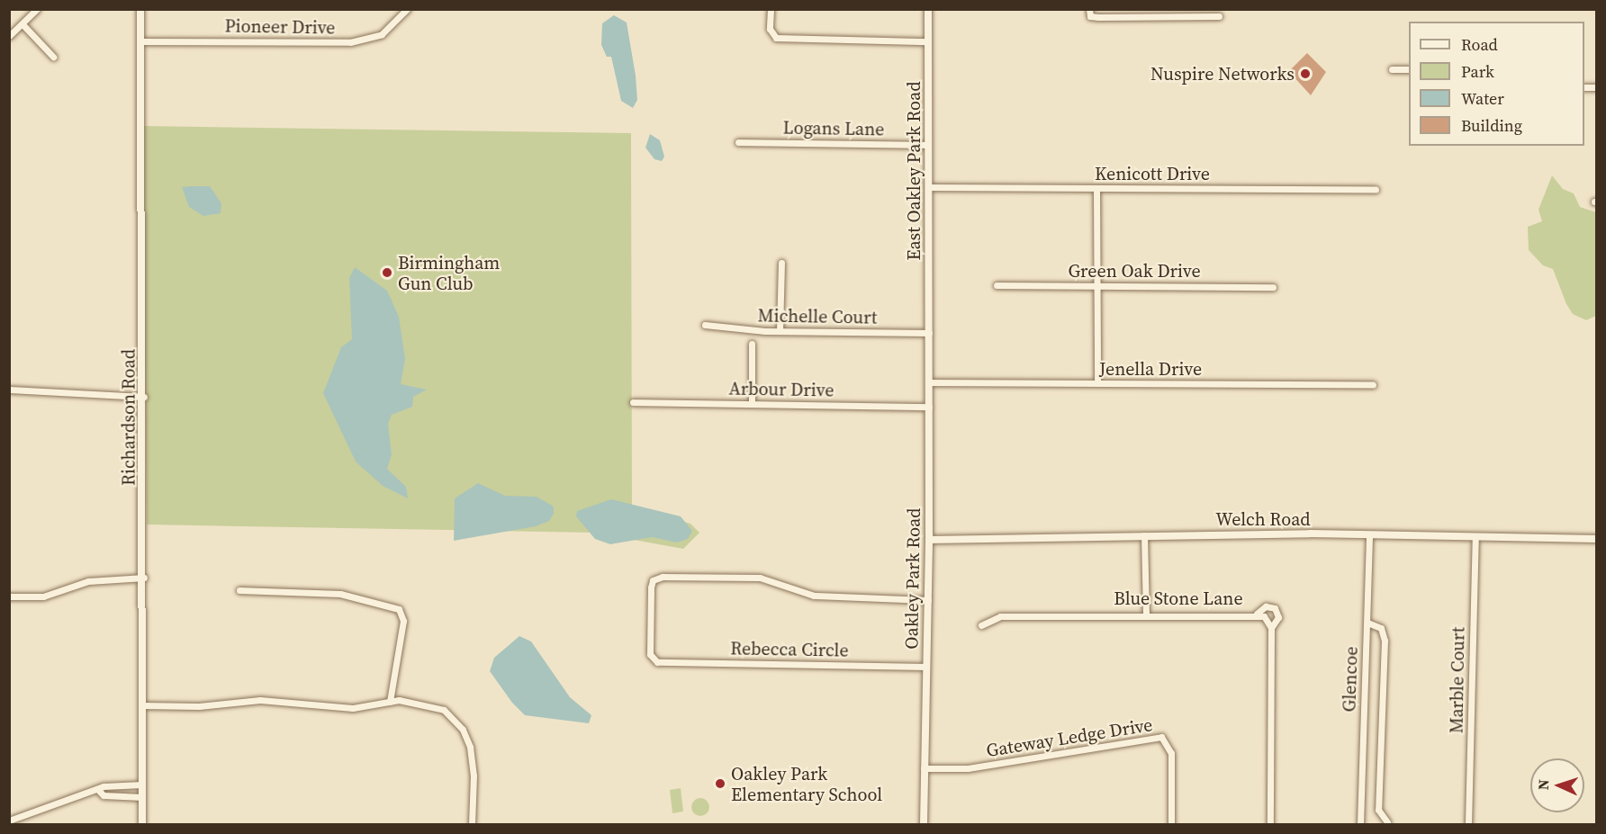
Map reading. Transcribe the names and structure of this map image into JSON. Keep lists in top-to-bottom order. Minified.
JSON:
{"streets":{"street":["Pioneer Drive","Logans Lane","East Oakley Park Road","Kenicott Drive","Green Oak Drive","Michelle Court","Jenella Drive","Arbour Drive","Richardson Road","Welch Road","Oakley Park Road","Blue Stone Lane","Rebecca Circle","Glencoe","Marble Court","Gateway Ledge Drive"]},"crossings":[["Pioneer Drive","Richardson Road"],["Logans Lane","East Oakley Park Road"],["East Oakley Park Road","Kenicott Drive"],["East Oakley Park Road","Michelle Court"],["East Oakley Park Road","Oakley Park Road"],["Michelle Court","Oakley Park Road"],["Jenella Drive","Oakley Park Road"],["Arbour Drive","Oakley Park Road"],["Welch Road","Oakley Park Road"],["Welch Road","Glencoe"],["Welch Road","Marble Court"],["Oakley Park Road","Rebecca Circle"],["Oakley Park Road","Gateway Ledge Drive"]],"places":["Nuspire Networks","Birmingham Gun Club","Oakley Park Elementary School"],"legend":["Road","Park","Water","Building"],"north":"left"}
